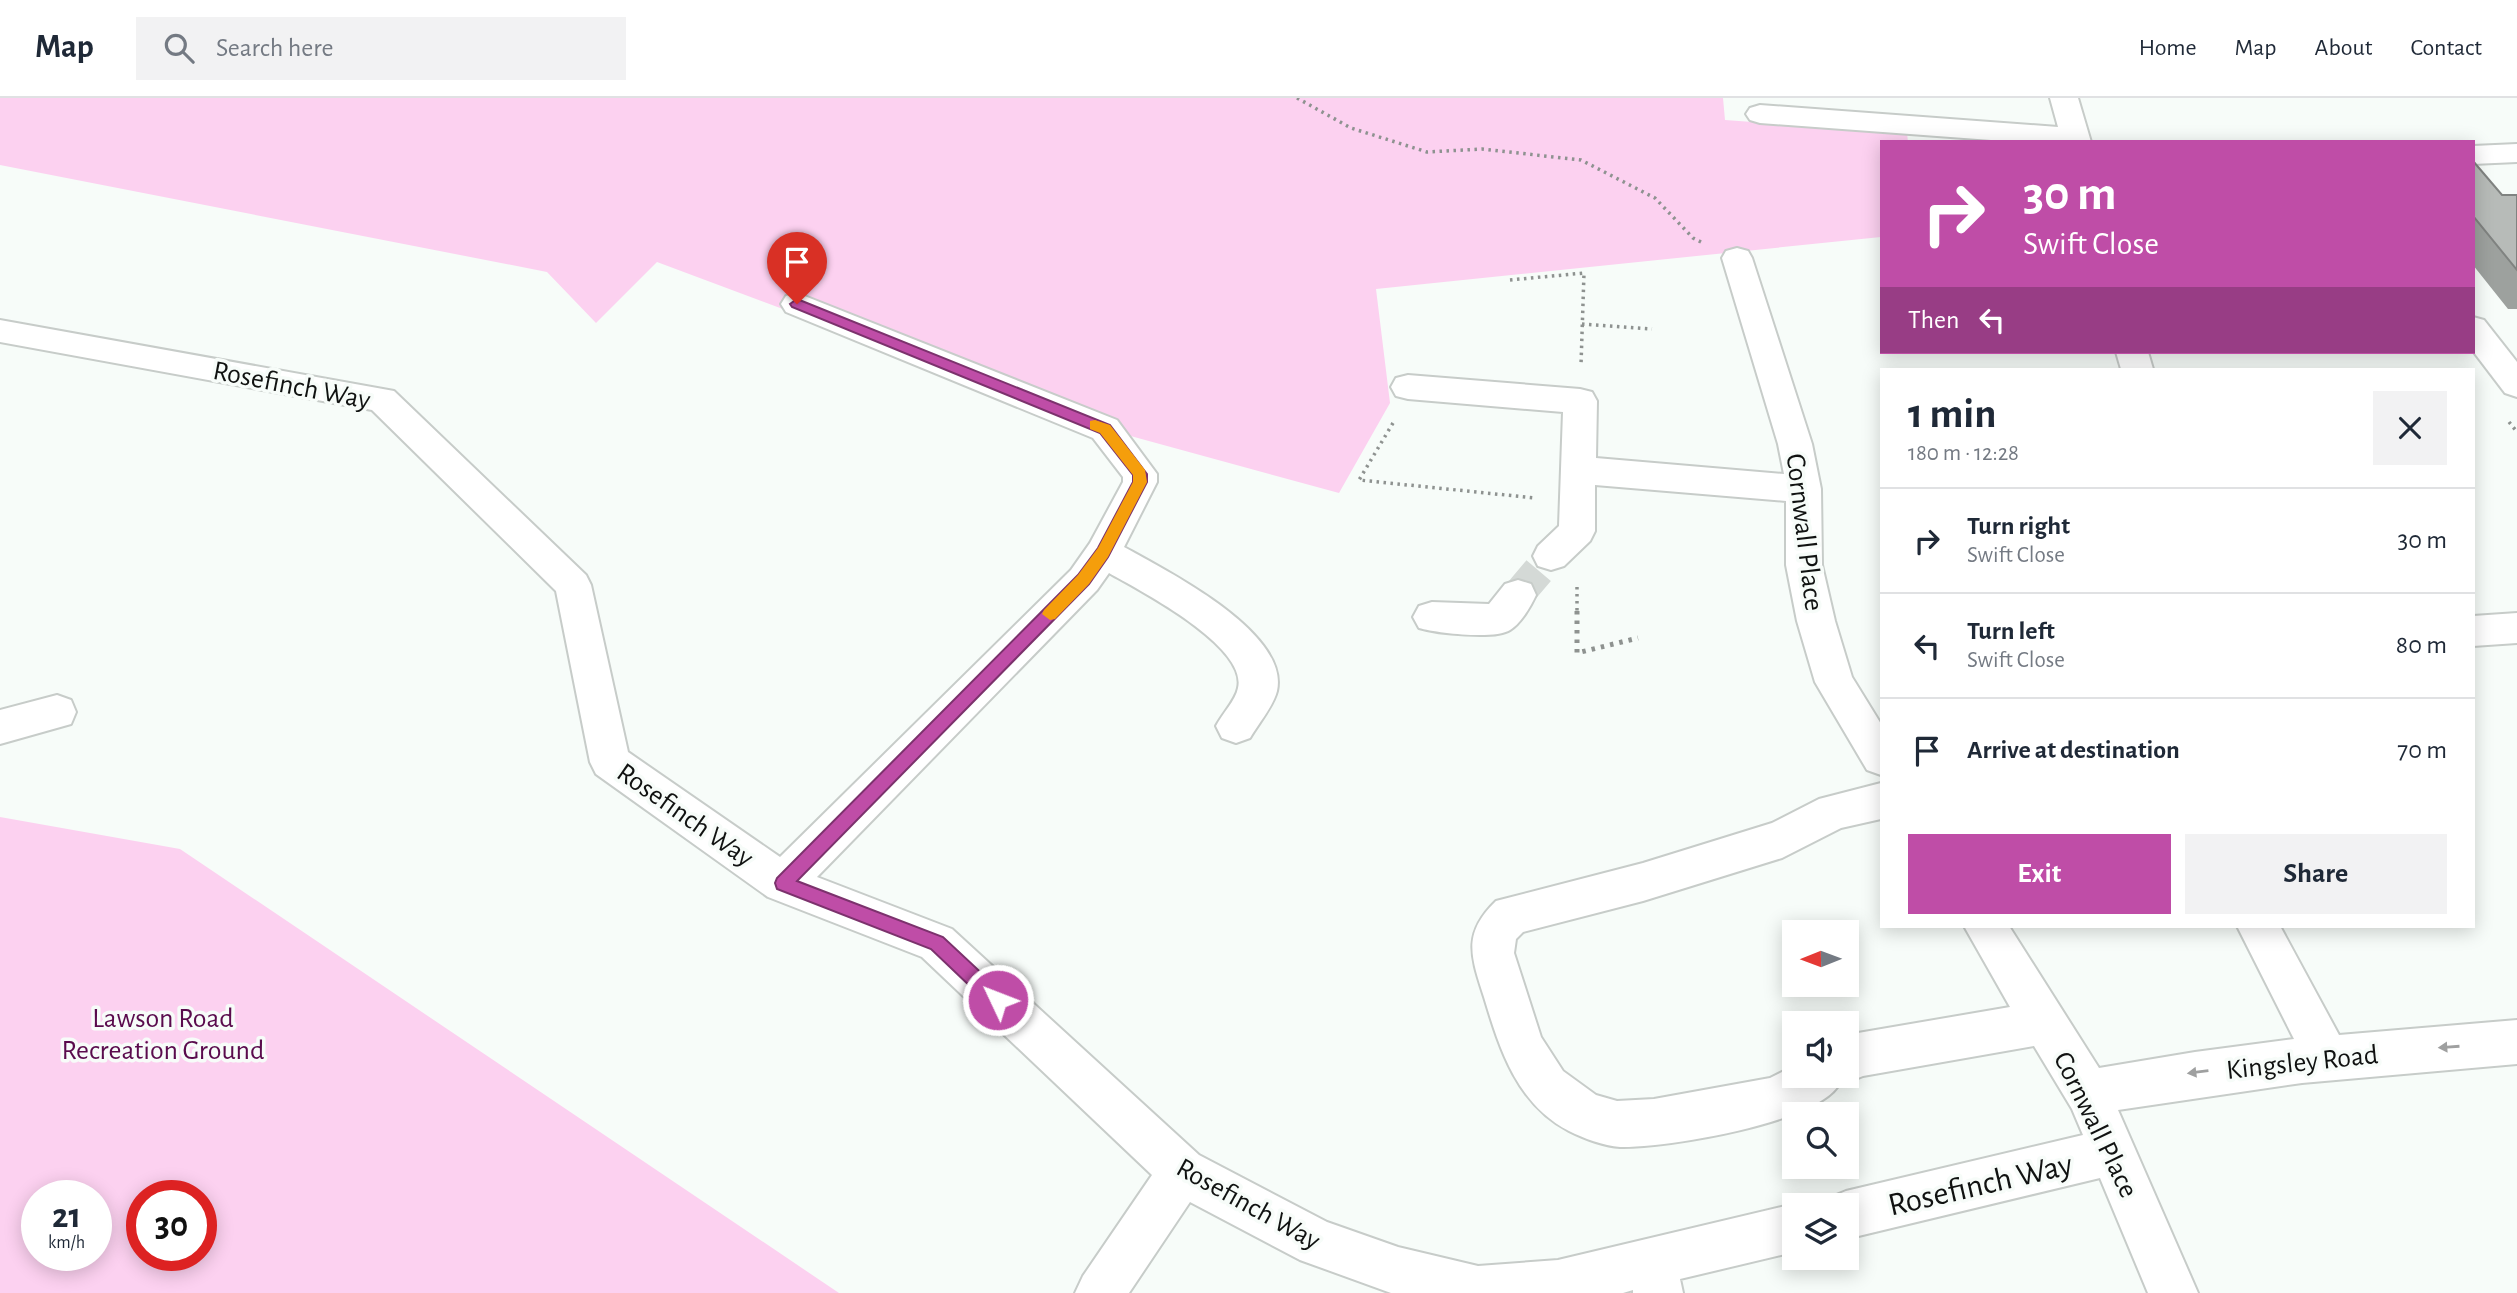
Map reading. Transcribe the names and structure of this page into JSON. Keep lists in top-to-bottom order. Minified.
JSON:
{"streets":{"street":["Rosefinch Way","Cornwall Place","Kingsley Road"]},"crossings":[["Rosefinch Way","Cornwall Place"],["Cornwall Place","Kingsley Road"]],"one_way":["Kingsley Road"],"parks":["Lawson Road Recreation Ground"],"north":"left","page":{"header":"Map","search":"Search here","nav":["Home","Map","About","Contact"],"turn":["30 m","Swift Close"],"then":"Then","heading":["1 min","180 m · 12:28"],"list":[{"name":"Turn right","note":"Swift Close","value":"30 m"},{"name":"Turn left","note":"Swift Close","value":"80 m"},{"name":"Arrive at destination","value":"70 m"}],"buttons":["Exit","Share"],"speed":"21 km/h","limit":"30"}}
